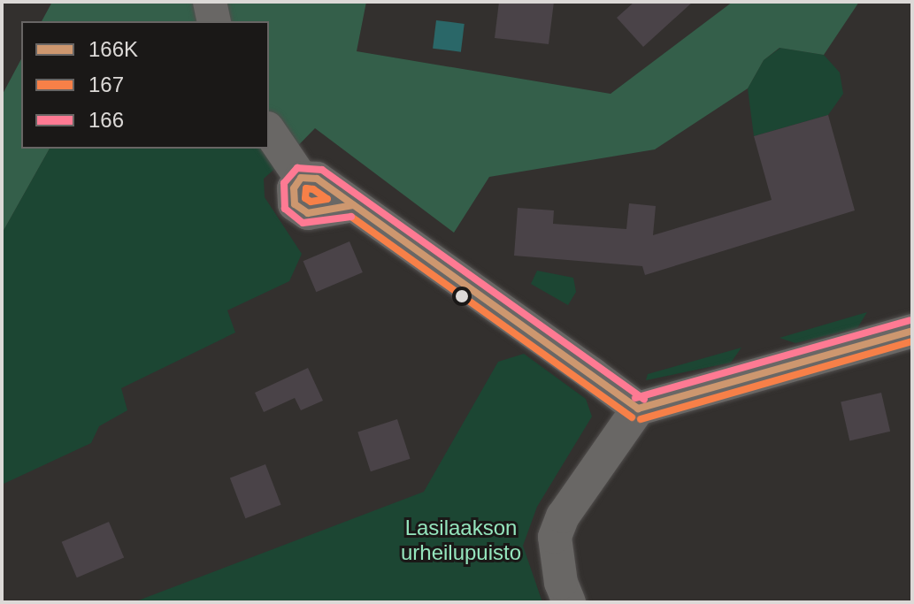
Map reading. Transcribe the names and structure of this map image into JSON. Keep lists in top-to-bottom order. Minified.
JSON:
{"parks":["Lasilaakson urheilupuisto"],"lines":["transit line 166","transit line 166K","transit line 167"],"legend":["166K","167","166"]}
